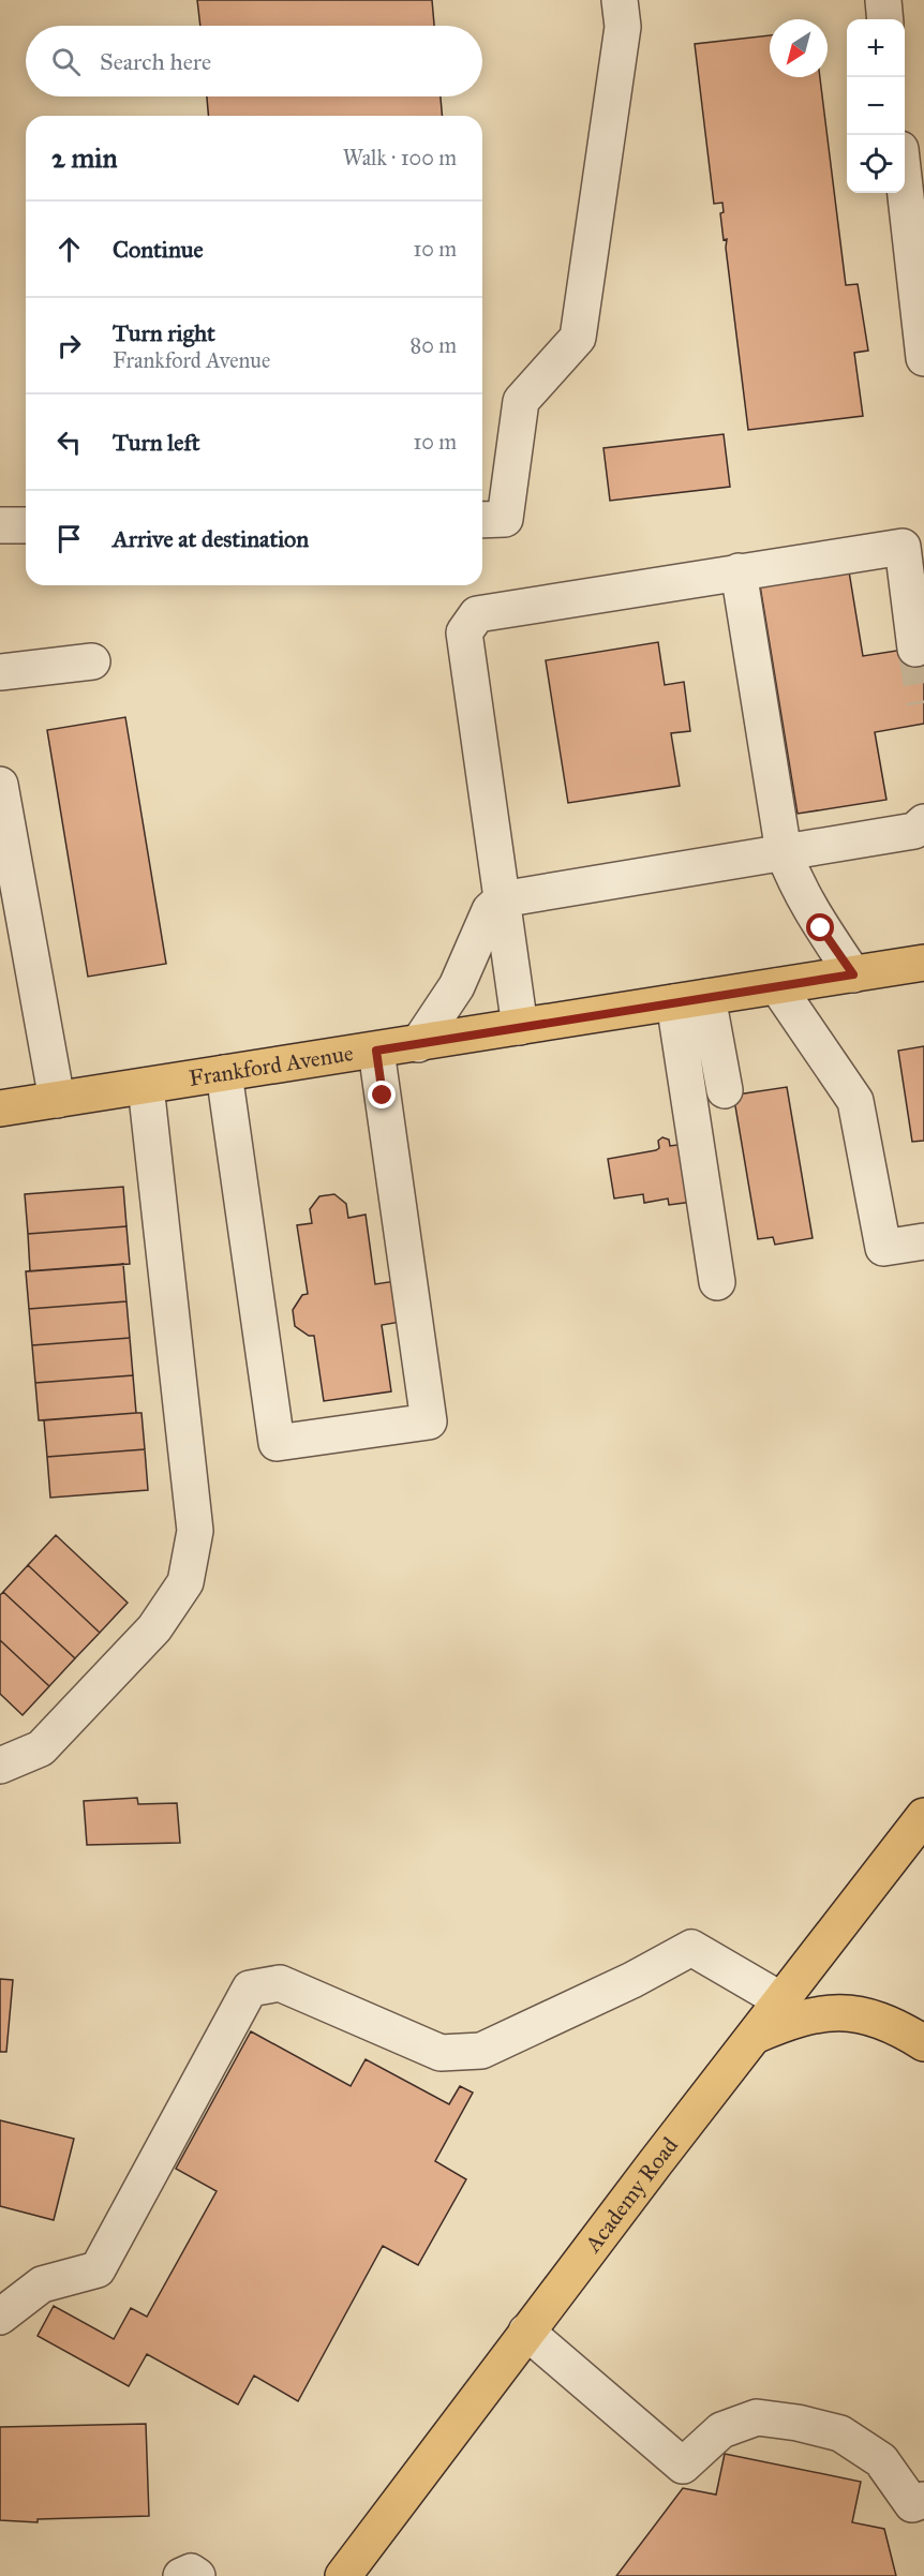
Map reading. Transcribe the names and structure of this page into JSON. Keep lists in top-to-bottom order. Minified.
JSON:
{"streets":{"main road":["Frankford Avenue","Academy Road"]},"north":"bottom left","page":{"map_buttons":["+","−"],"search":"Search here","heading":["2 min","Walk · 100 m"],"list":[["Continue","10 m"],["Turn right","Frankford Avenue","80 m"],["Turn left","10 m"],"Arrive at destination"]}}
